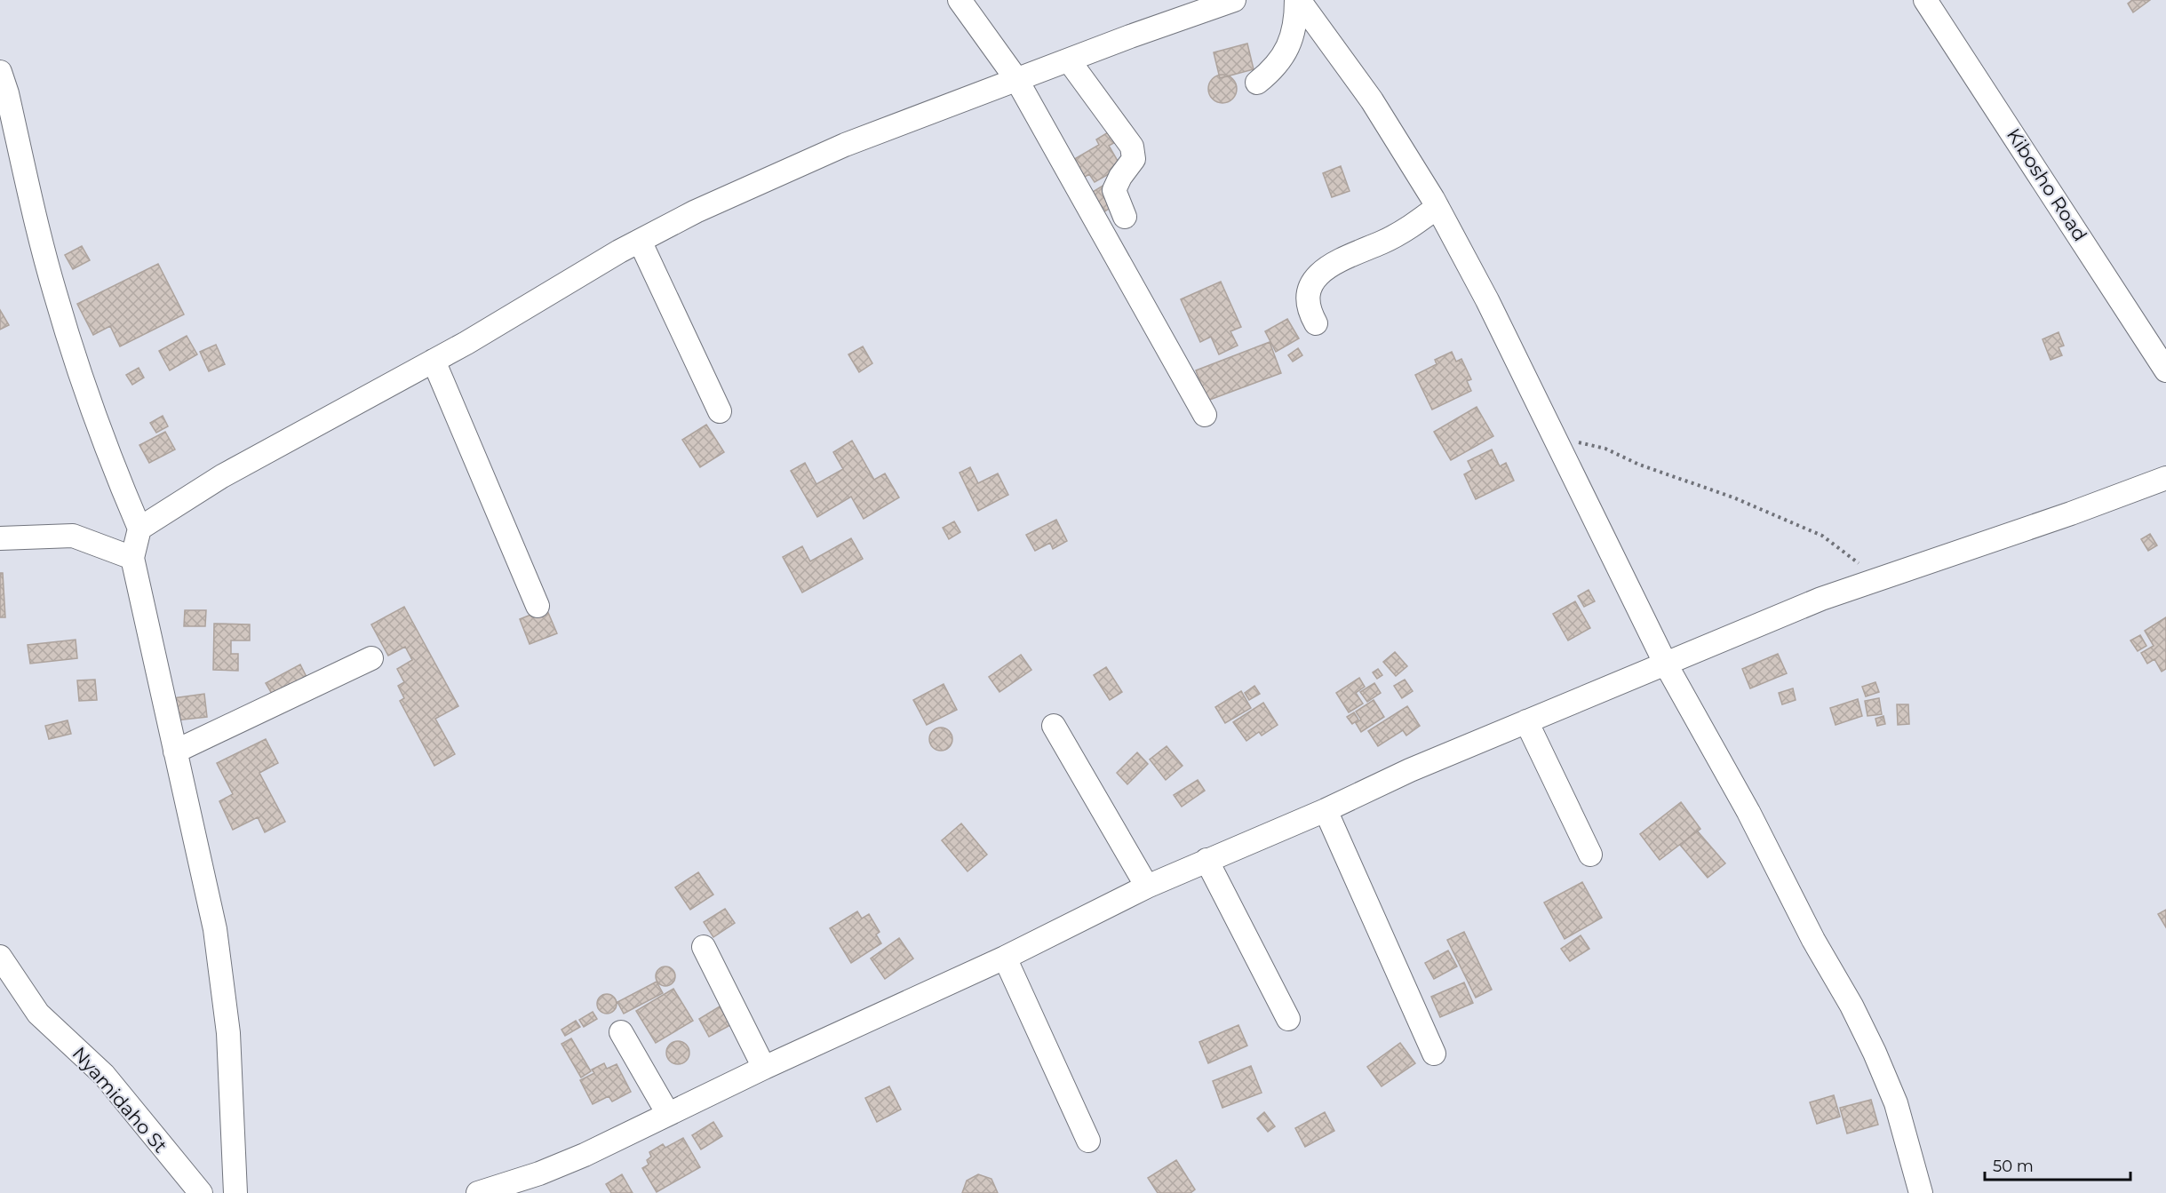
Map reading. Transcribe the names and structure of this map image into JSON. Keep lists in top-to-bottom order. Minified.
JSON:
{"streets":{"street":["Kibosho Road","Nyamidaho St"]},"scale_bar":"50 m"}
